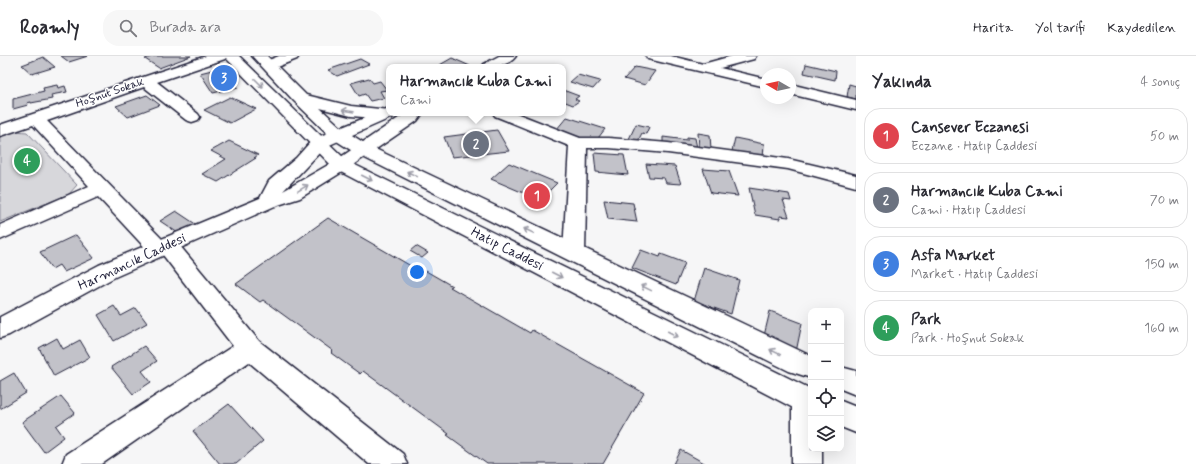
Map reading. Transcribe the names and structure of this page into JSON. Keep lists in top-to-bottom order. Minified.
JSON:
{"streets":{"street":["Hoşnut Sokak","Hatıp Caddesi","Harmancık Caddesi"]},"crossings":[["Hatıp Caddesi","Harmancık Caddesi"]],"north":"left","page":{"header":"Roamly","search":"Burada ara","nav":["Harita","Yol tarifi","Kaydedilen"],"heading":["Yakında","4 sonuç"],"pins":["3","2","4","1"],"popup":["Harmancık Kuba Cami","Cami"],"list":[{"mark":"1","name":"Cansever Eczanesi","note":"Eczane · Hatıp Caddesi","value":"50 m"},{"mark":"2","name":"Harmancık Kuba Cami","note":"Cami · Hatıp Caddesi","value":"70 m"},{"mark":"3","name":"Asfa Market","note":"Market · Hatıp Caddesi","value":"150 m"},{"mark":"4","name":"Park","note":"Park · Hoşnut Sokak","value":"160 m"}],"map_buttons":["+","−"]}}
